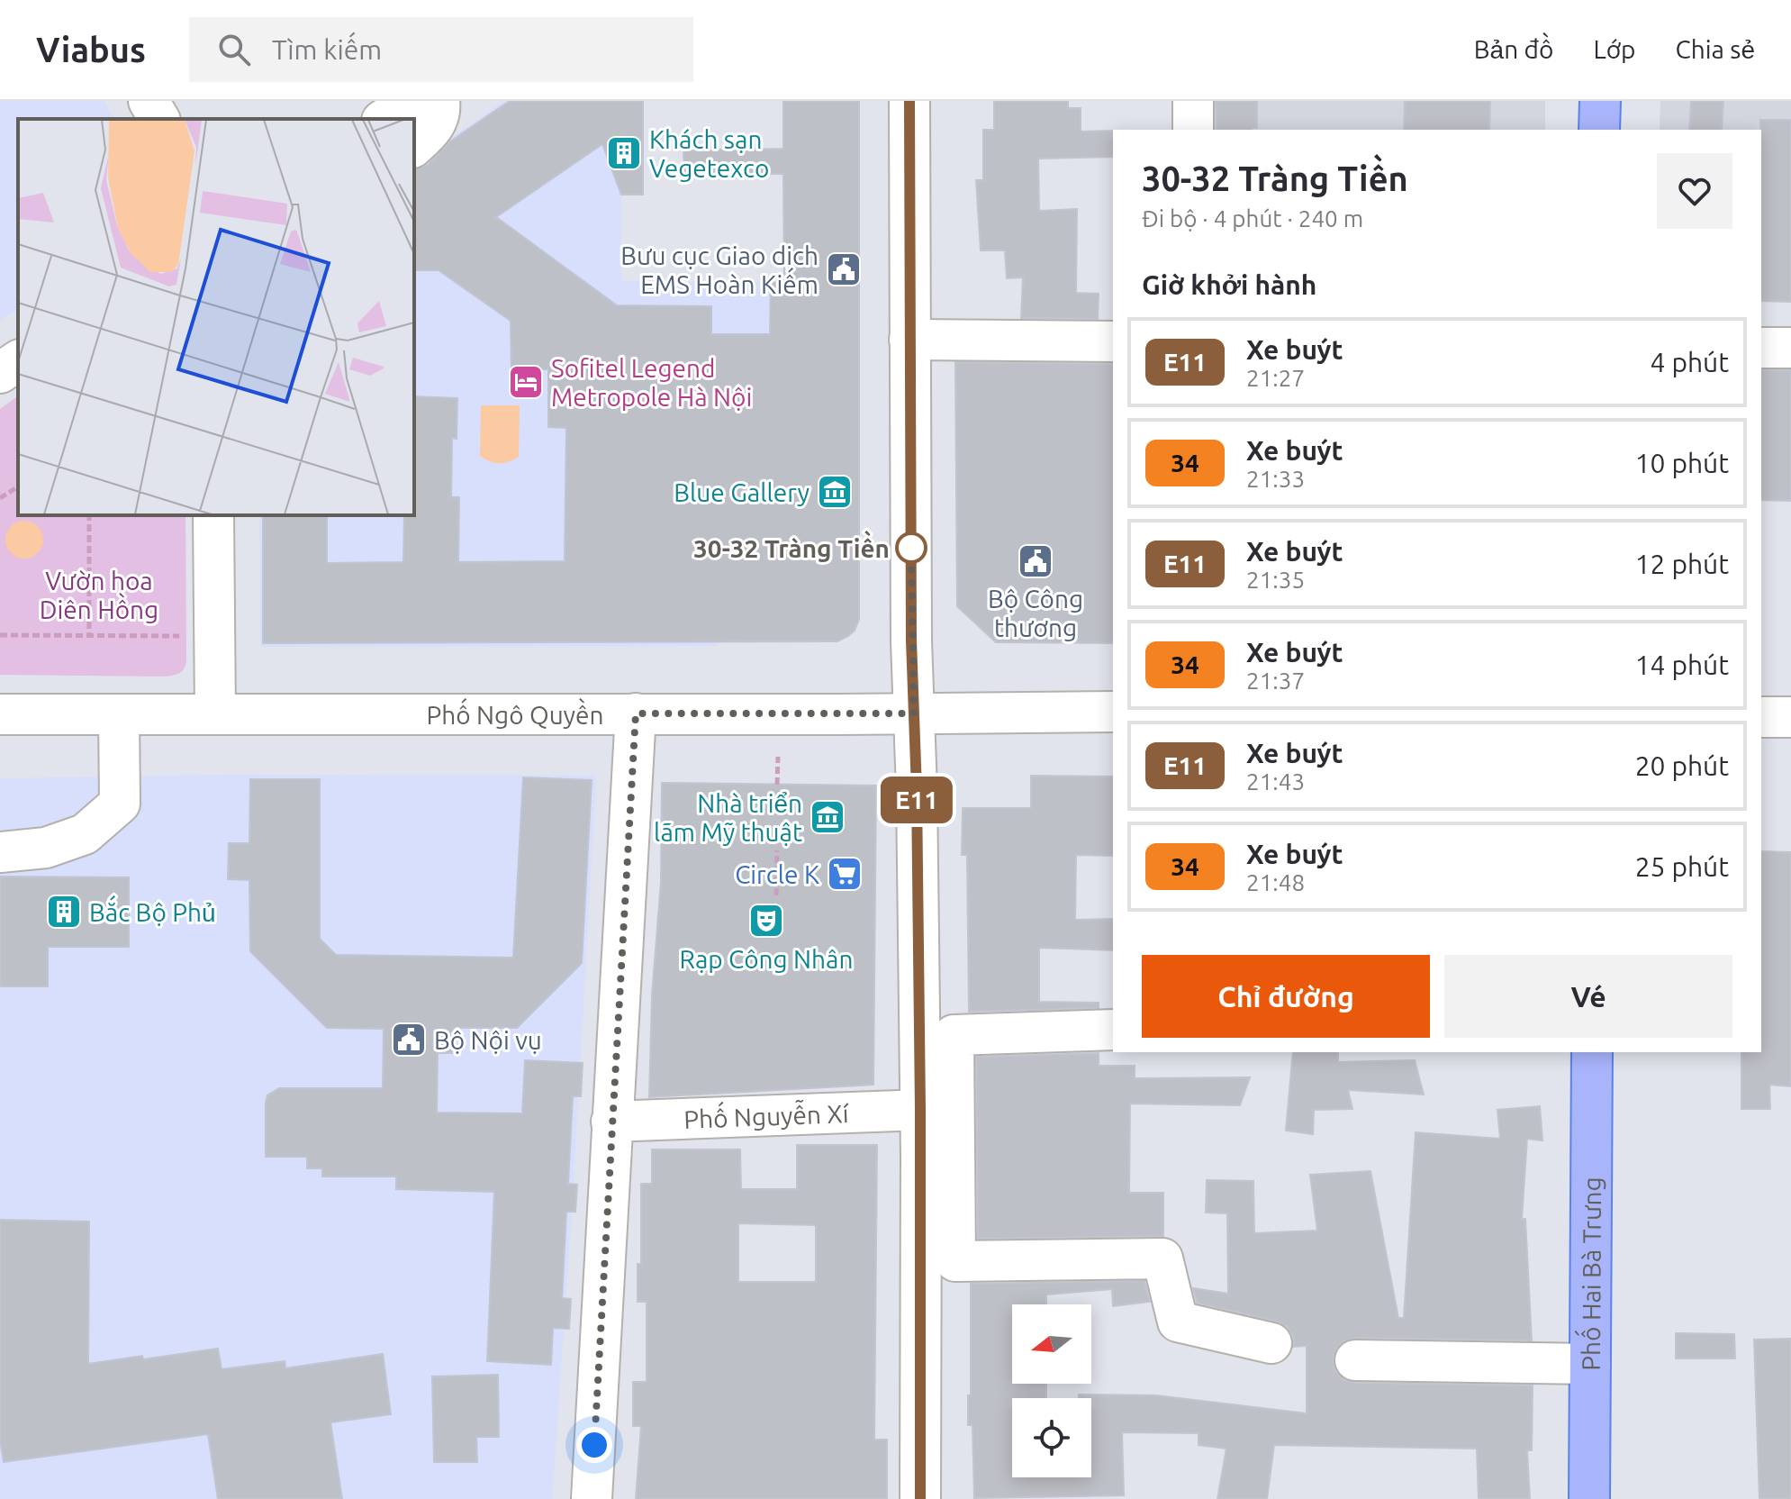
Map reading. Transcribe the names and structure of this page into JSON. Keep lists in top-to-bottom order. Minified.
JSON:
{"streets":{"main road":["Phố Hai Bà Trưng"],"street":["Phố Ngô Quyền","Phố Nguyễn Xí"]},"parks":["Vườn hoa Diên Hồng"],"places":{"building":["Khách sạn Vegetexco","Bắc Bộ Phủ"],"public building":["Bưu cục Giao dịch EMS Hoàn Kiếm","Bộ Công thương","Bộ Nội vụ"],"hotel":["Sofitel Legend Metropole Hà Nội"],"museum":["Blue Gallery","Nhà triển lãm Mỹ thuật"],"other":["30-32 Tràng Tiền"],"supermarket":["Circle K"],"theatre":["Rạp Công Nhân"]},"lines":["bus line E11"],"north":"left","page":{"header":"Viabus","search":"Tìm kiếm","nav":["Bản đồ","Lớp","Chia sẻ"],"on_map":"E11","heading":[["30-32 Tràng Tiền","Đi bộ · 4 phút · 240 m"],"Giờ khởi hành"],"list":[{"mark":"E11","name":"Xe buýt","note":"21:27","value":"4 phút"},{"mark":"34","name":"Xe buýt","note":"21:33","value":"10 phút"},{"mark":"E11","name":"Xe buýt","note":"21:35","value":"12 phút"},{"mark":"34","name":"Xe buýt","note":"21:37","value":"14 phút"},{"mark":"E11","name":"Xe buýt","note":"21:43","value":"20 phút"},{"mark":"34","name":"Xe buýt","note":"21:48","value":"25 phút"}],"buttons":["Chỉ đường","Vé"]}}
